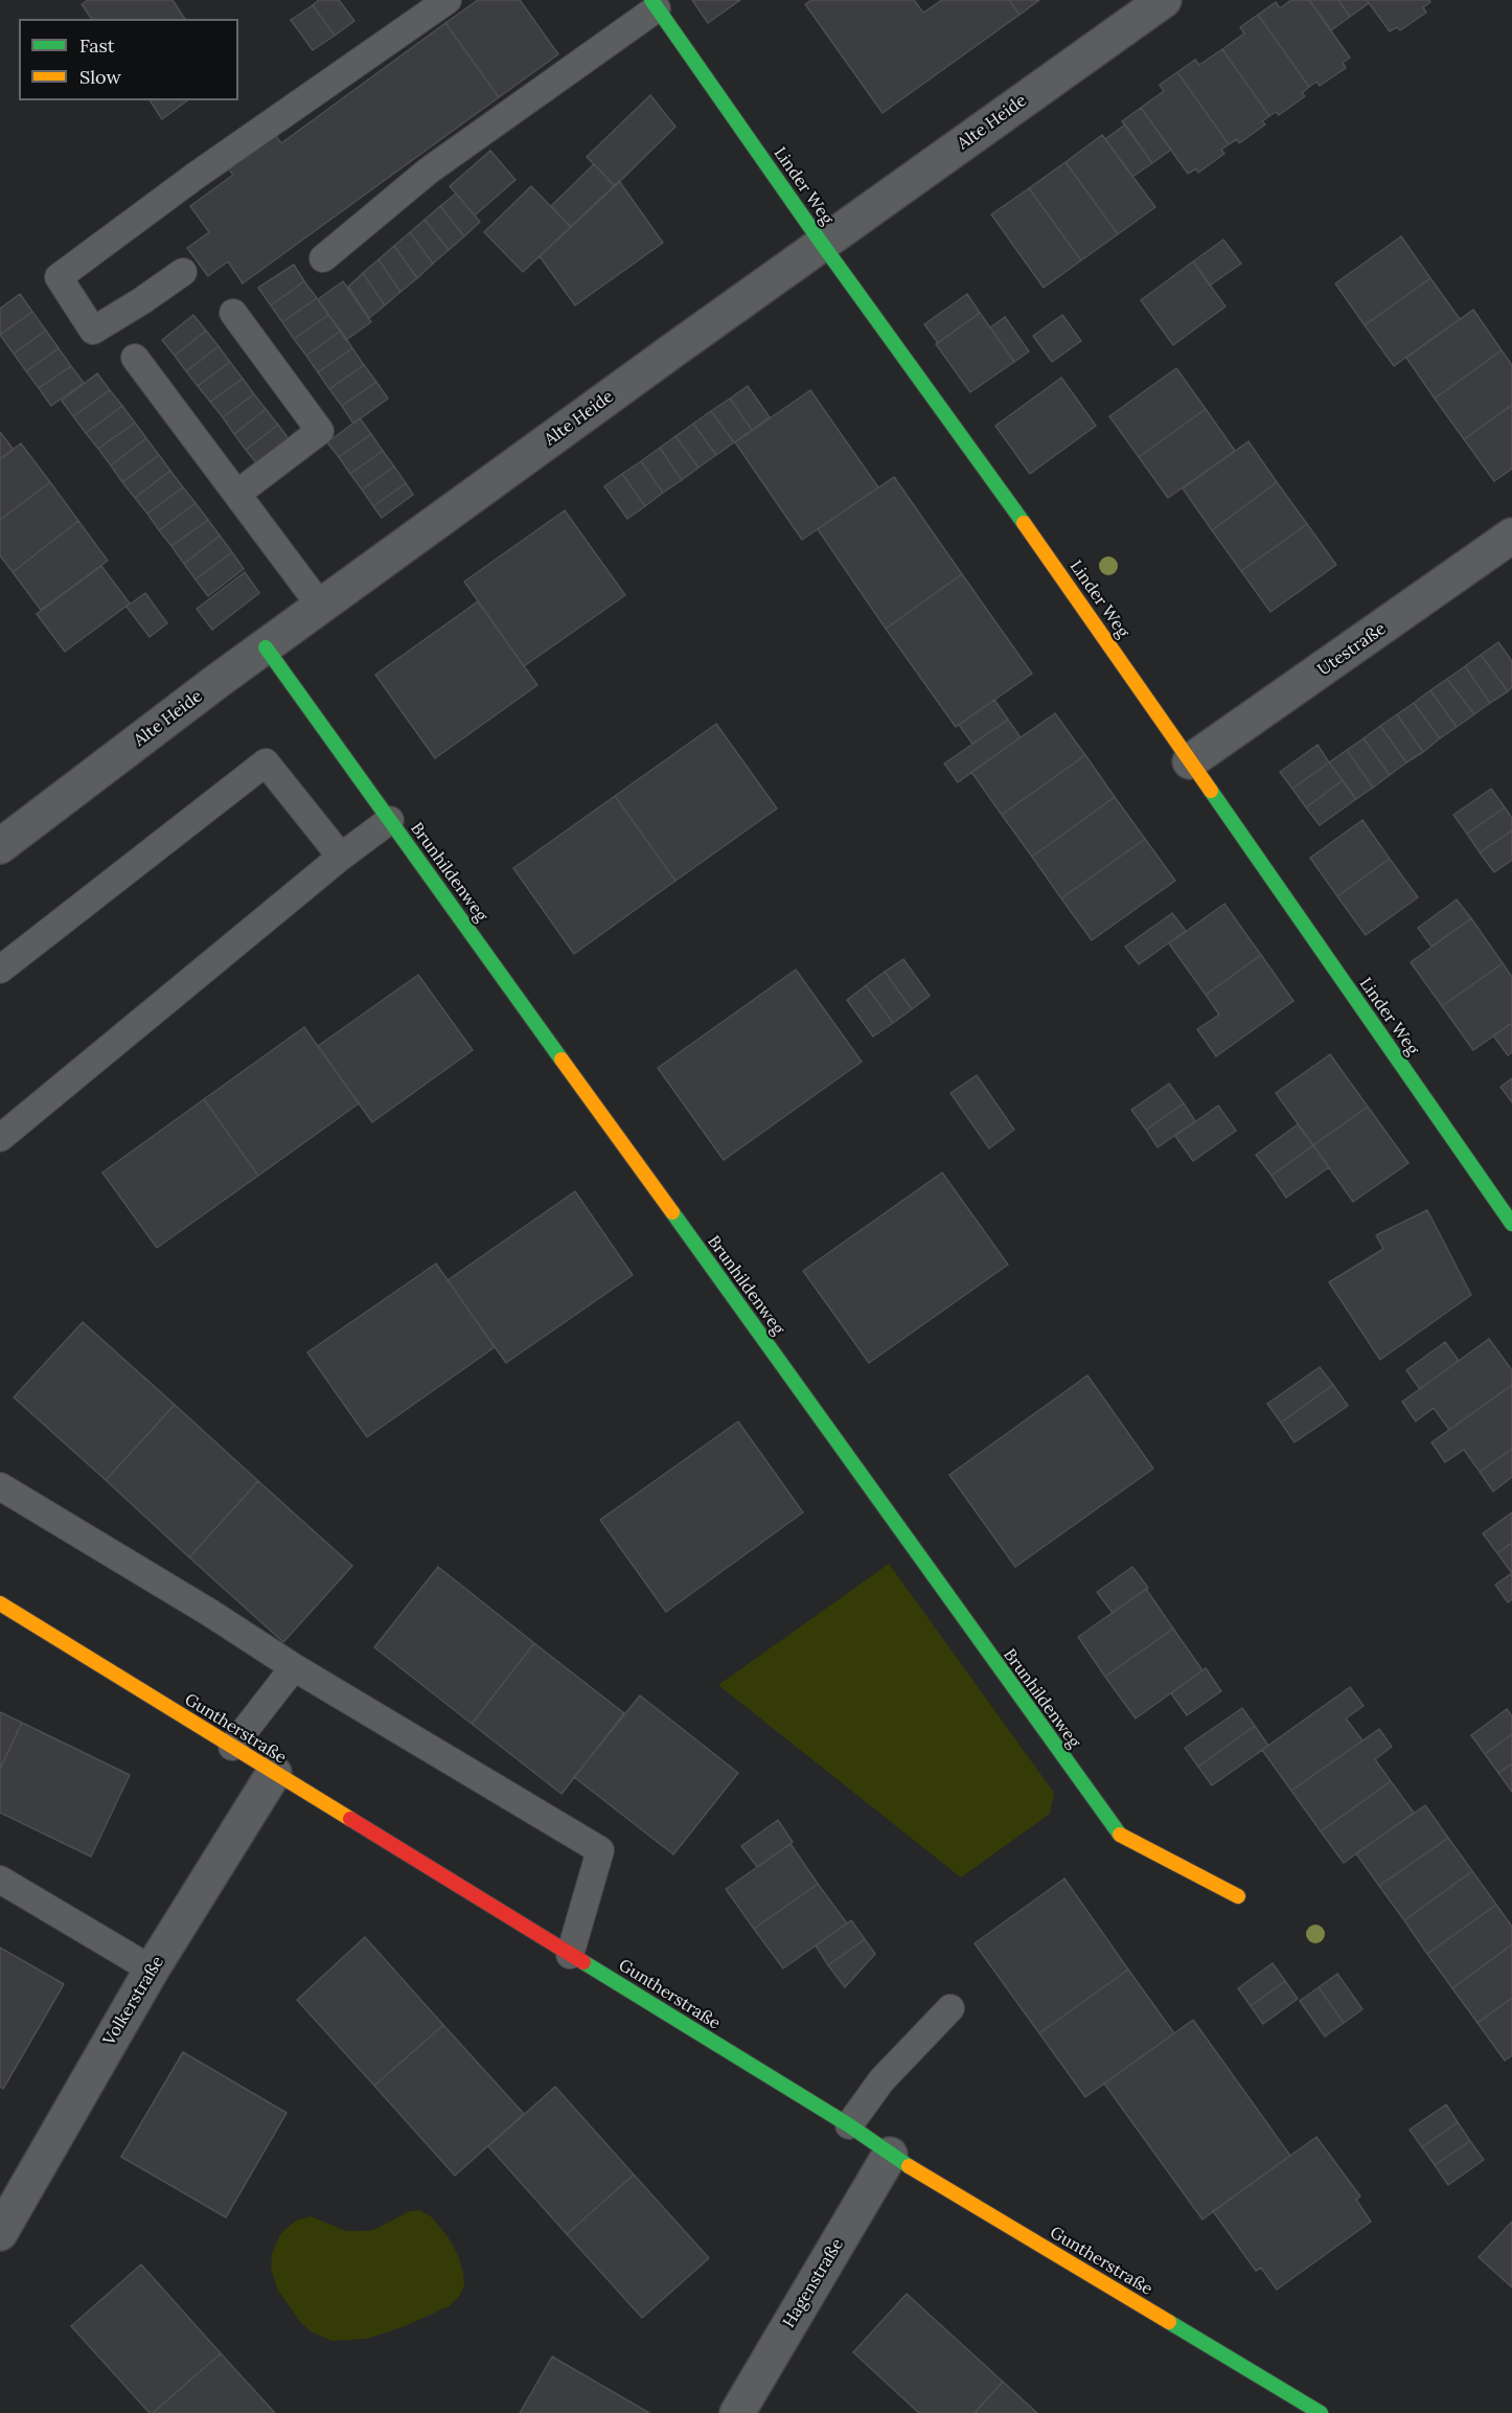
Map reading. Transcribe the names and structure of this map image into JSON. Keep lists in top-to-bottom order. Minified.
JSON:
{"streets":{"street":["Alte Heide","Linder Weg","Utestraße","Brunhildenweg","Guntherstraße","Volkerstraße","Hagenstraße"]},"crossings":[["Alte Heide","Linder Weg"],["Alte Heide","Brunhildenweg"],["Linder Weg","Utestraße"],["Guntherstraße","Volkerstraße"],["Guntherstraße","Hagenstraße"]],"legend":["Fast","Slow"]}
